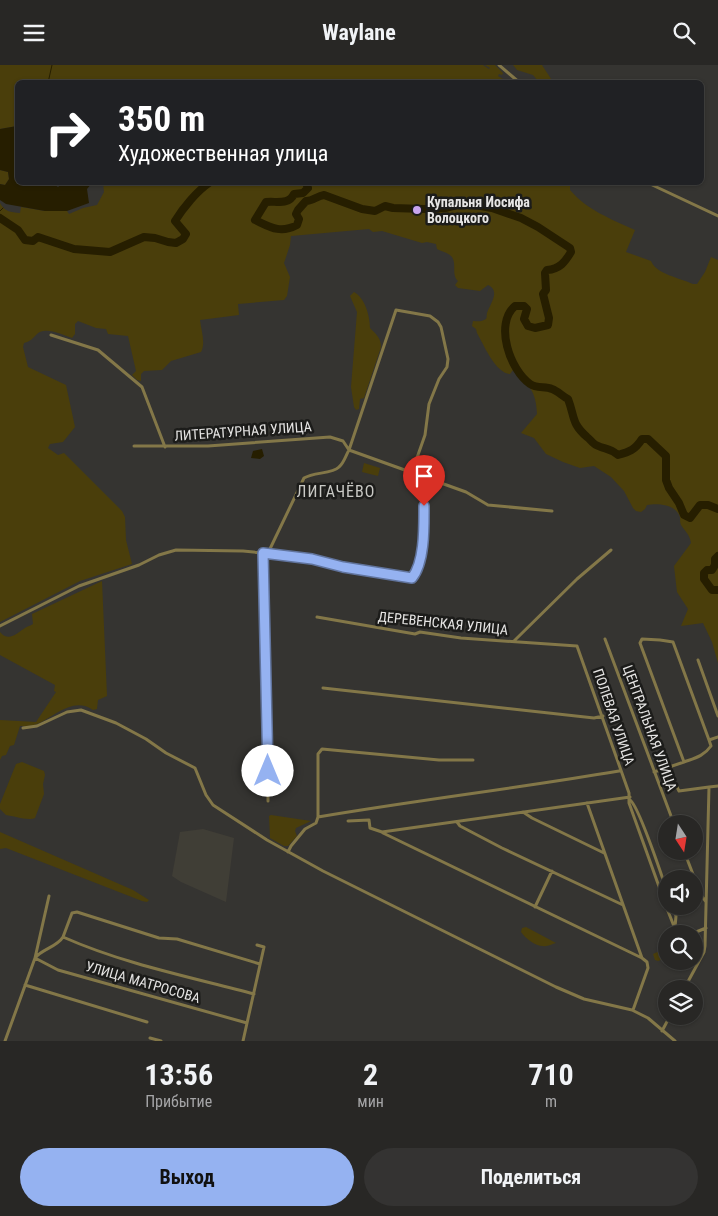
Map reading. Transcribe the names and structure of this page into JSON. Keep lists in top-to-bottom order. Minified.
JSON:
{"streets":{"street":["ЛИТЕРАТУРНАЯ УЛИЦА","ДЕРЕВЕНСКАЯ УЛИЦА","ПОЛЕВАЯ УЛИЦА","ЦЕНТРАЛЬНАЯ УЛИЦА","УЛИЦА МАТРОСОВА"]},"crossings":[["ДЕРЕВЕНСКАЯ УЛИЦА","ПОЛЕВАЯ УЛИЦА"]],"districts":["ЛИГАЧЁВО"],"places":["Купальня Иосифа Волоцкого"],"north":"bottom","page":{"header":"Waylane","turn":["350 m","Художественная улица"],"eta":["13:56","Прибытие","2","мин","710","m"],"buttons":["Выход","Поделиться"]}}
